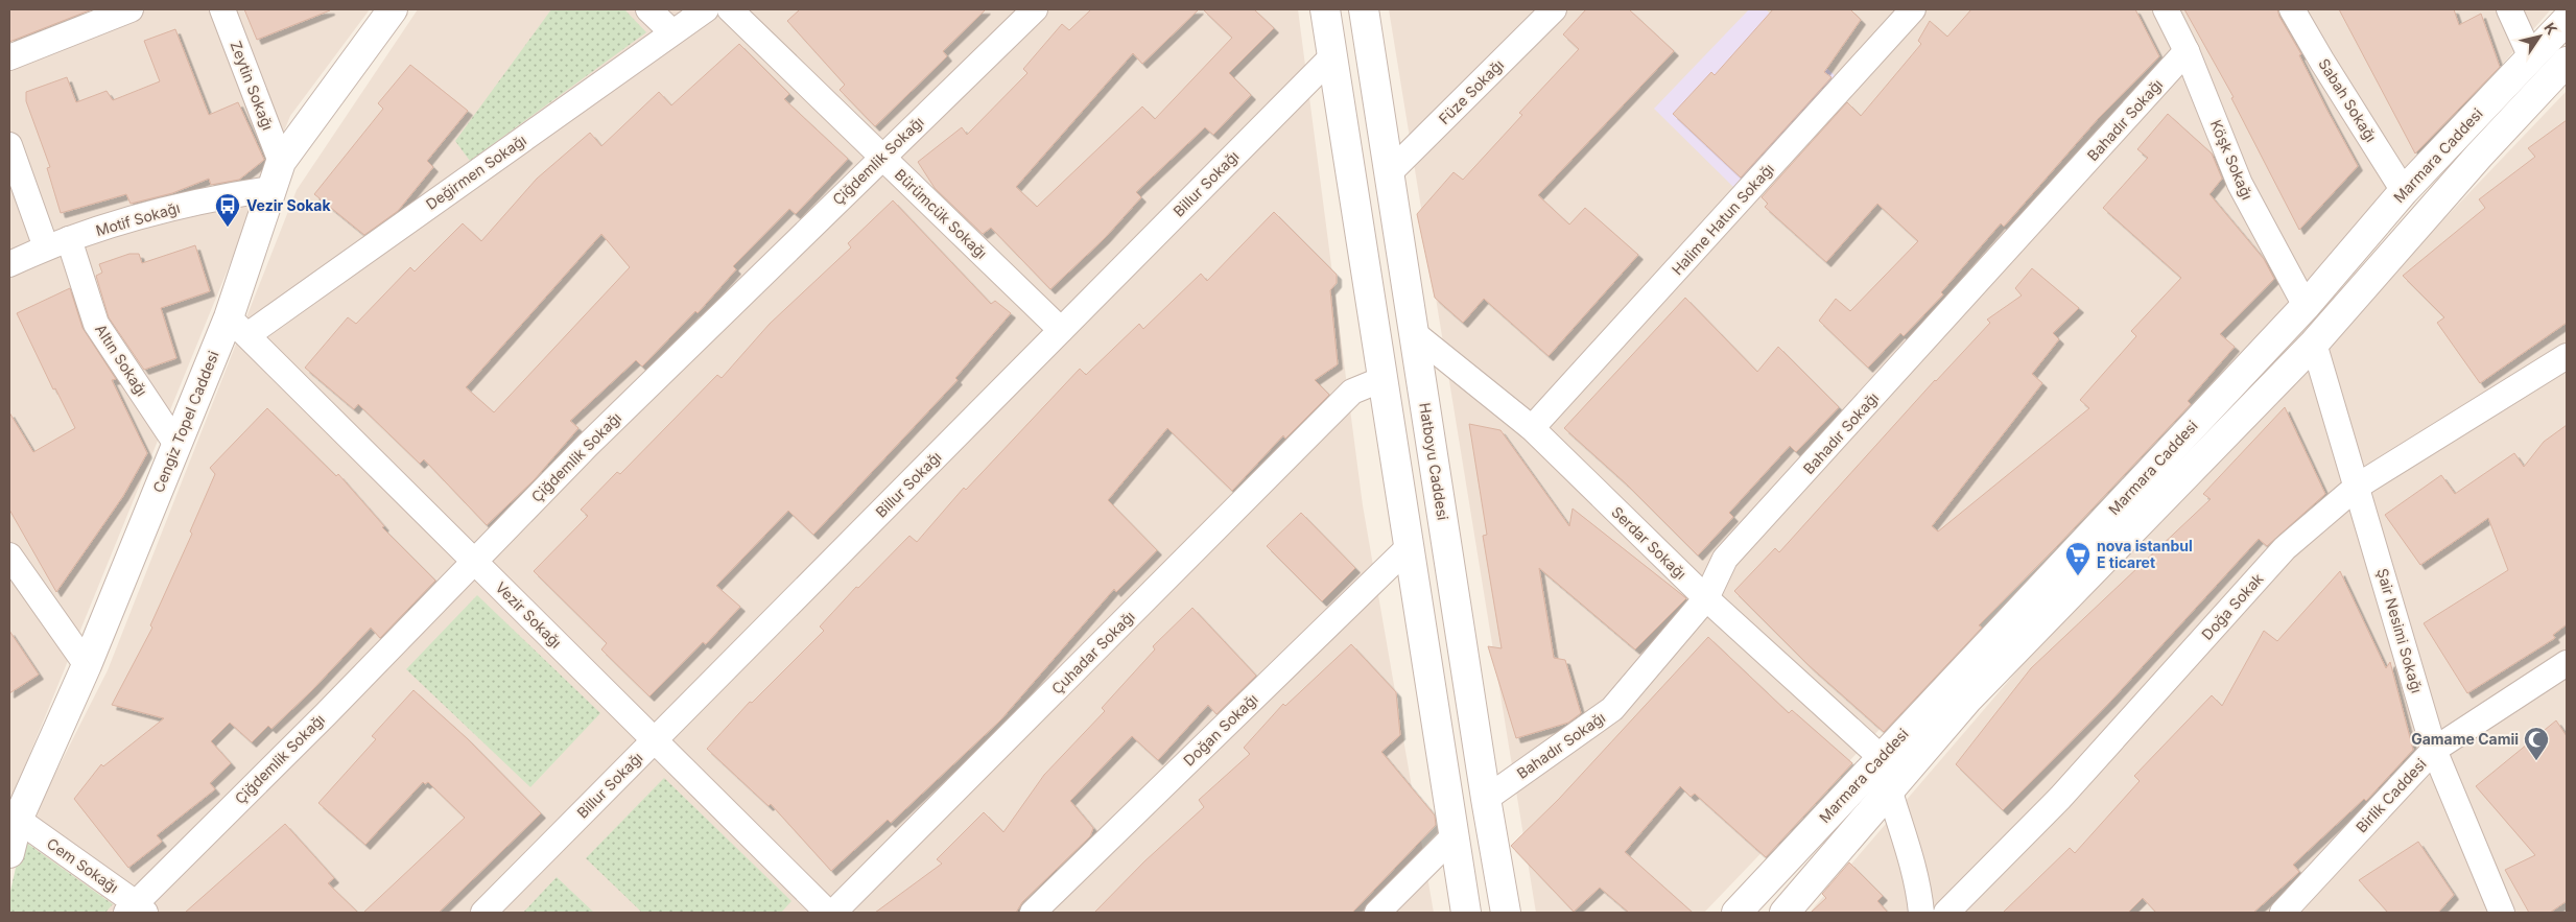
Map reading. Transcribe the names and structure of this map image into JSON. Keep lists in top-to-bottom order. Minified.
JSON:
{"streets":{"street":["Zeytin Sokağı","Füze Sokağı","Sabah Sokağı","Bahadır Sokağı","Marmara Caddesi","Köşk Sokağı","Çiğdemlik Sokağı","Değirmen Sokağı","Billur Sokağı","Bürümcük Sokağı","Motif Sokağı","Halime Hatun Sokağı","Altın Sokağı","Cengiz Topel Caddesi","Hatboyu Caddesi","Serdar Sokağı","Doğa Sokak","Vezir Sokağı","Şair Nesimi Sokağı","Çuhadar Sokağı","Doğan Sokağı","Birlik Caddesi","Cem Sokağı"]},"crossings":[["Zeytin Sokağı","Cengiz Topel Caddesi"],["Füze Sokağı","Hatboyu Caddesi"],["Sabah Sokağı","Marmara Caddesi"],["Bahadır Sokağı","Köşk Sokağı"],["Bahadır Sokağı","Hatboyu Caddesi"],["Bahadır Sokağı","Serdar Sokağı"],["Marmara Caddesi","Köşk Sokağı"],["Marmara Caddesi","Serdar Sokağı"],["Marmara Caddesi","Şair Nesimi Sokağı"],["Çiğdemlik Sokağı","Bürümcük Sokağı"],["Çiğdemlik Sokağı","Vezir Sokağı"],["Çiğdemlik Sokağı","Cem Sokağı"],["Değirmen Sokağı","Cengiz Topel Caddesi"],["Değirmen Sokağı","Vezir Sokağı"],["Billur Sokağı","Bürümcük Sokağı"],["Billur Sokağı","Vezir Sokağı"],["Motif Sokağı","Altın Sokağı"],["Motif Sokağı","Cengiz Topel Caddesi"],["Halime Hatun Sokağı","Serdar Sokağı"],["Altın Sokağı","Cengiz Topel Caddesi"],["Cengiz Topel Caddesi","Vezir Sokağı"],["Cengiz Topel Caddesi","Cem Sokağı"],["Hatboyu Caddesi","Serdar Sokağı"],["Doğa Sokak","Şair Nesimi Sokağı"],["Şair Nesimi Sokağı","Birlik Caddesi"]],"places":{"bus stop":["Vezir Sokak"],"supermarket":["nova istanbul E ticaret"],"mosque":["Gamame Camii"]},"north":"top right"}
